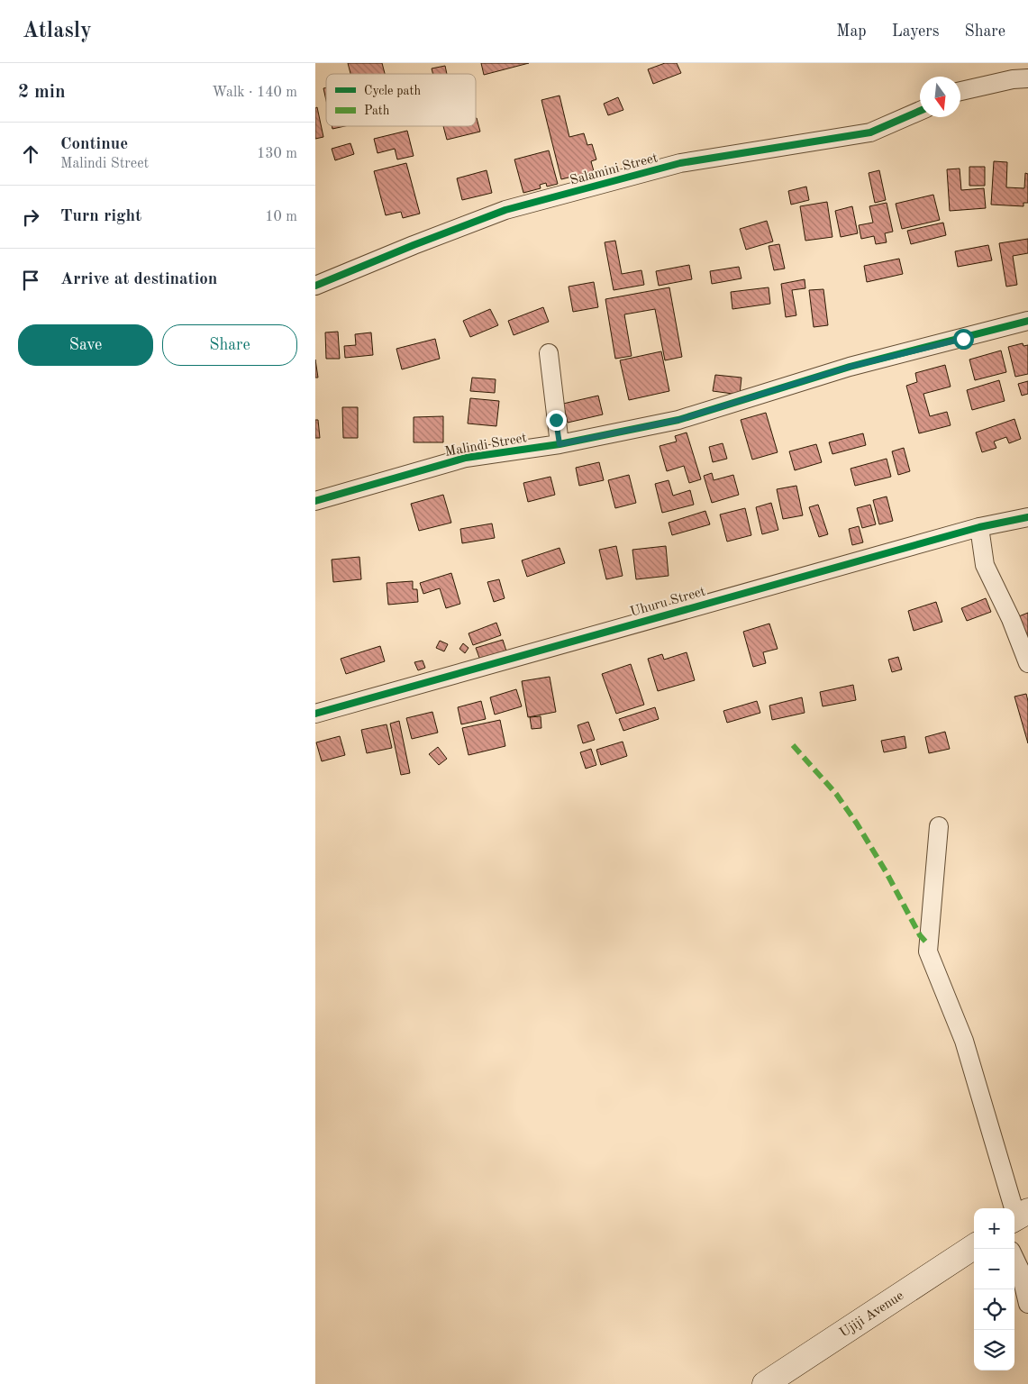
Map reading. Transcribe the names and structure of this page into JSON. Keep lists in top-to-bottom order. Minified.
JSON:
{"streets":{"main road":["Ujiji Avenue"],"street":["Salamini Street","Malindi Street","Uhuru Street"]},"legend":["Cycle path","Path"],"north":"bottom","page":{"header":"Atlasly","nav":["Map","Layers","Share"],"heading":["2 min","Walk · 140 m"],"list":[["Continue","Malindi Street","130 m"],["Turn right","10 m"],"Arrive at destination"],"buttons":["Save","Share"],"map_buttons":["+","−"]}}
